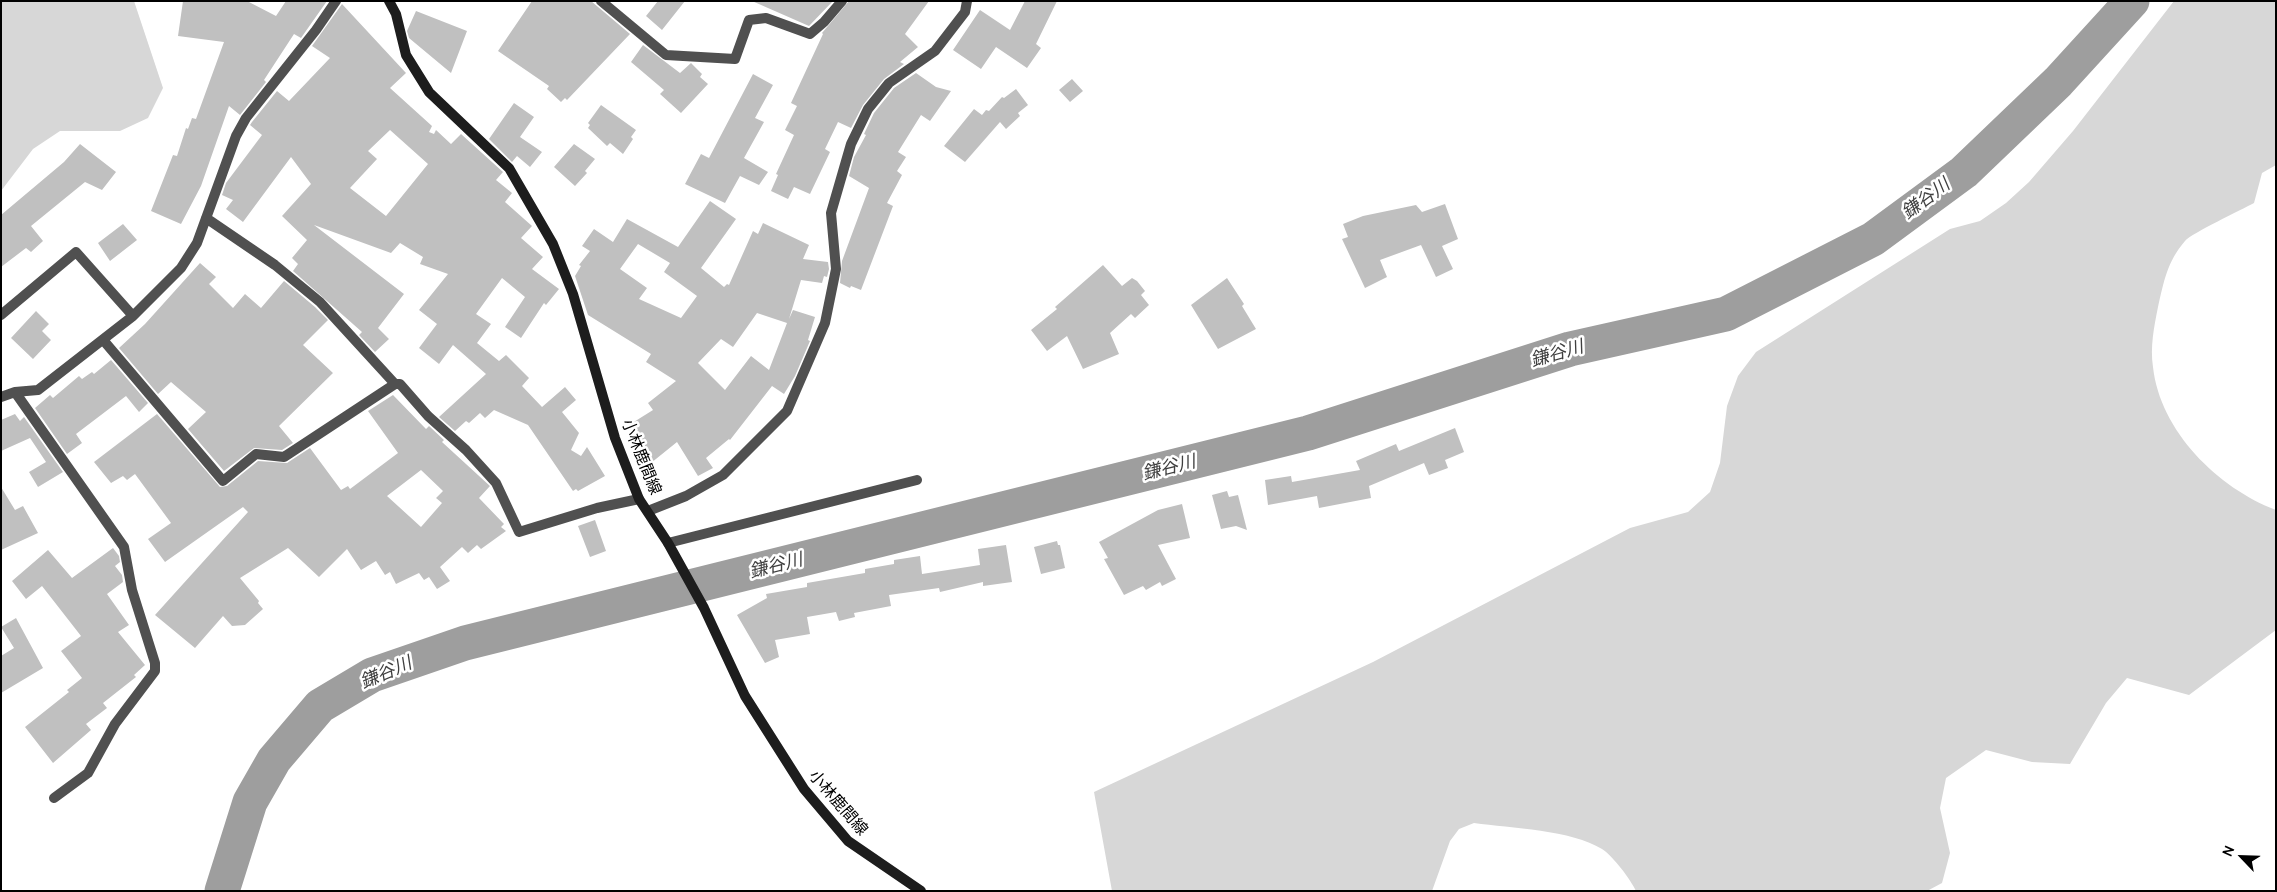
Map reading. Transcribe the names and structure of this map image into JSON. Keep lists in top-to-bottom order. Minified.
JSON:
{"streets":{"main road":["小林鹿間線"]},"water":["鎌谷川"],"north":"top left"}
